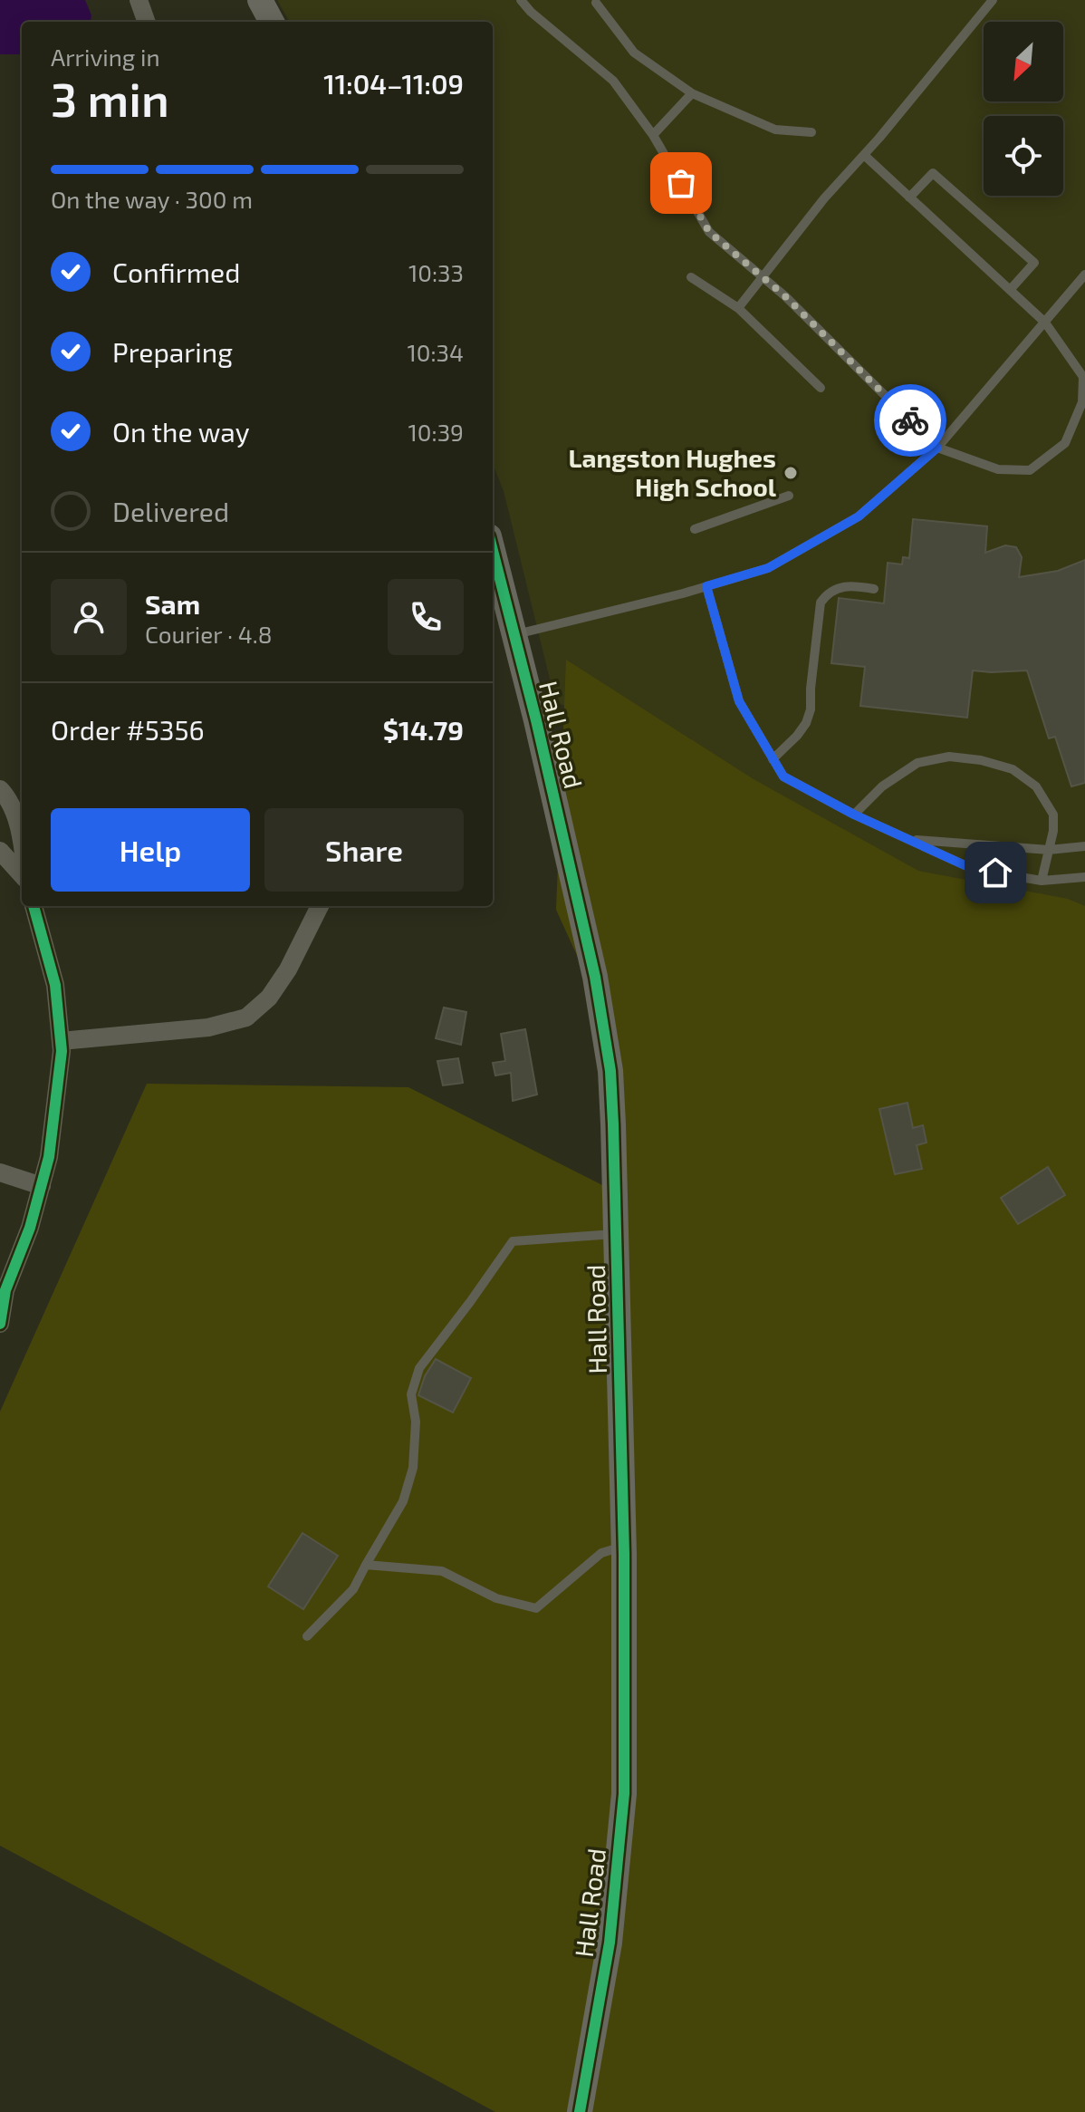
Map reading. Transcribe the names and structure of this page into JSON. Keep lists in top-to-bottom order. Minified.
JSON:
{"streets":{"street":["Hall Road"]},"places":["Langston Hughes High School"],"north":"bottom left","page":{"heading":["3 min","Arriving in","11:04–11:09"],"panel":["Sam","Courier · 4.8","Order #5356","$14.79"],"bar":"On the way · 300 m","list":[["Confirmed","10:33"],["Preparing","10:34"],["On the way","10:39"],"Delivered"],"buttons":["Help","Share"]}}
